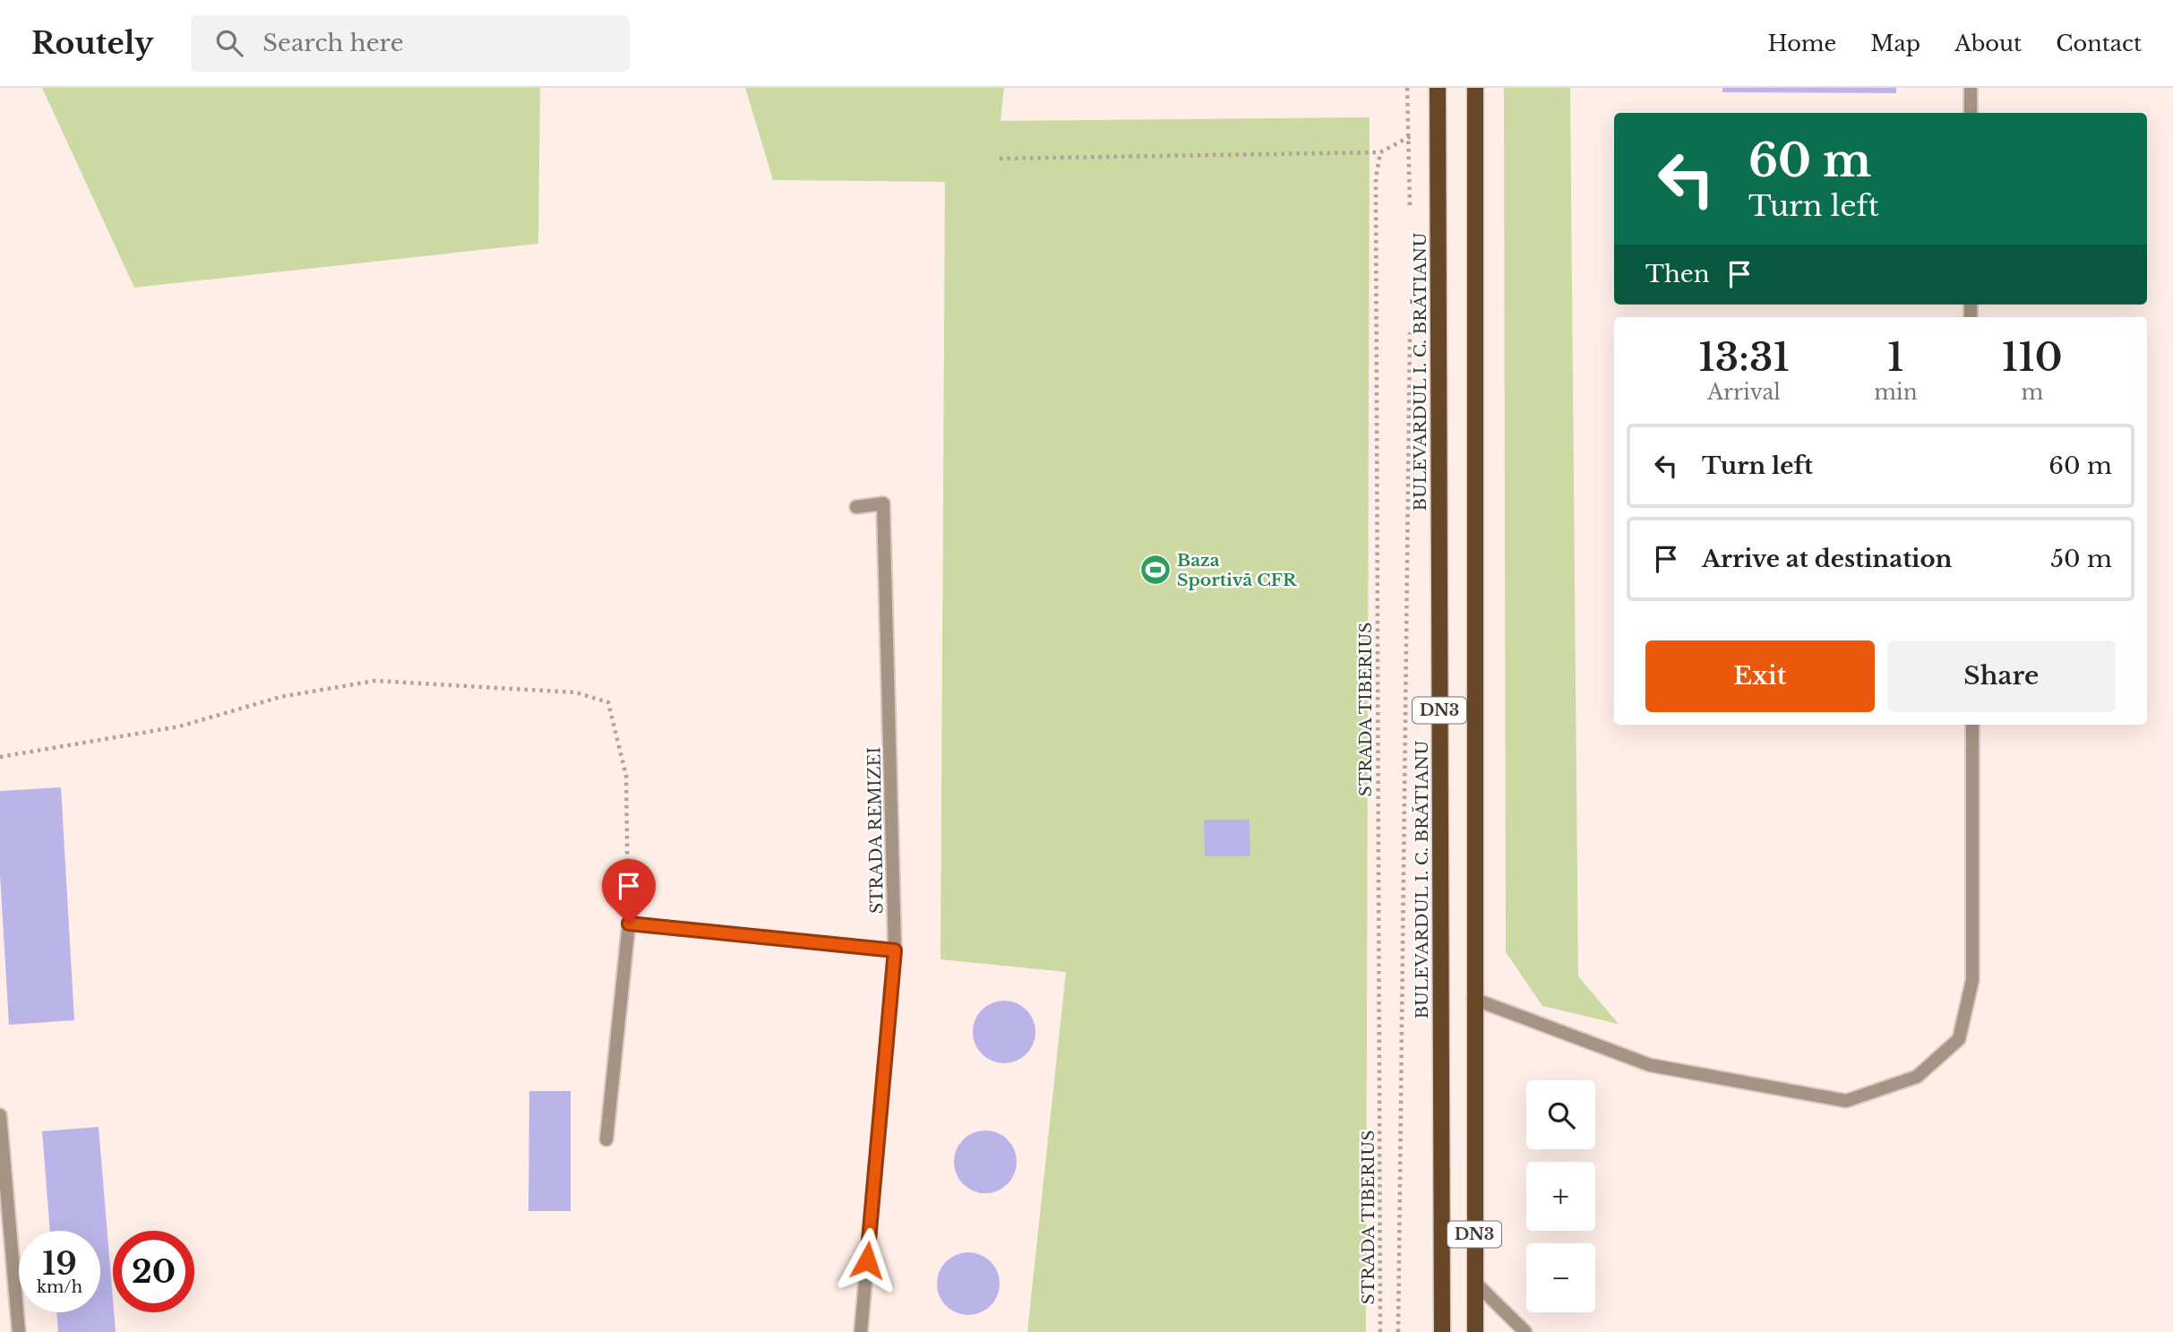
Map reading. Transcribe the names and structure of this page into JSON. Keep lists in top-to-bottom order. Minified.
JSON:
{"streets":{"main road":["BULEVARDUL I. C. BRĂTIANU","DN3"],"lane":["STRADA REMIZEI"],"path":["STRADA TIBERIUS"]},"places":{"sports":["Baza Sportivă CFR"]},"page":{"header":"Routely","search":"Search here","nav":["Home","Map","About","Contact"],"turn":["60 m","Turn left"],"then":"Then","eta":["13:31","Arrival","1","min","110","m"],"list":[{"name":"Turn left","value":"60 m"},{"name":"Arrive at destination","value":"50 m"}],"buttons":["Exit","Share"],"map_buttons":["+","−"],"speed":"19 km/h","limit":"20"}}
